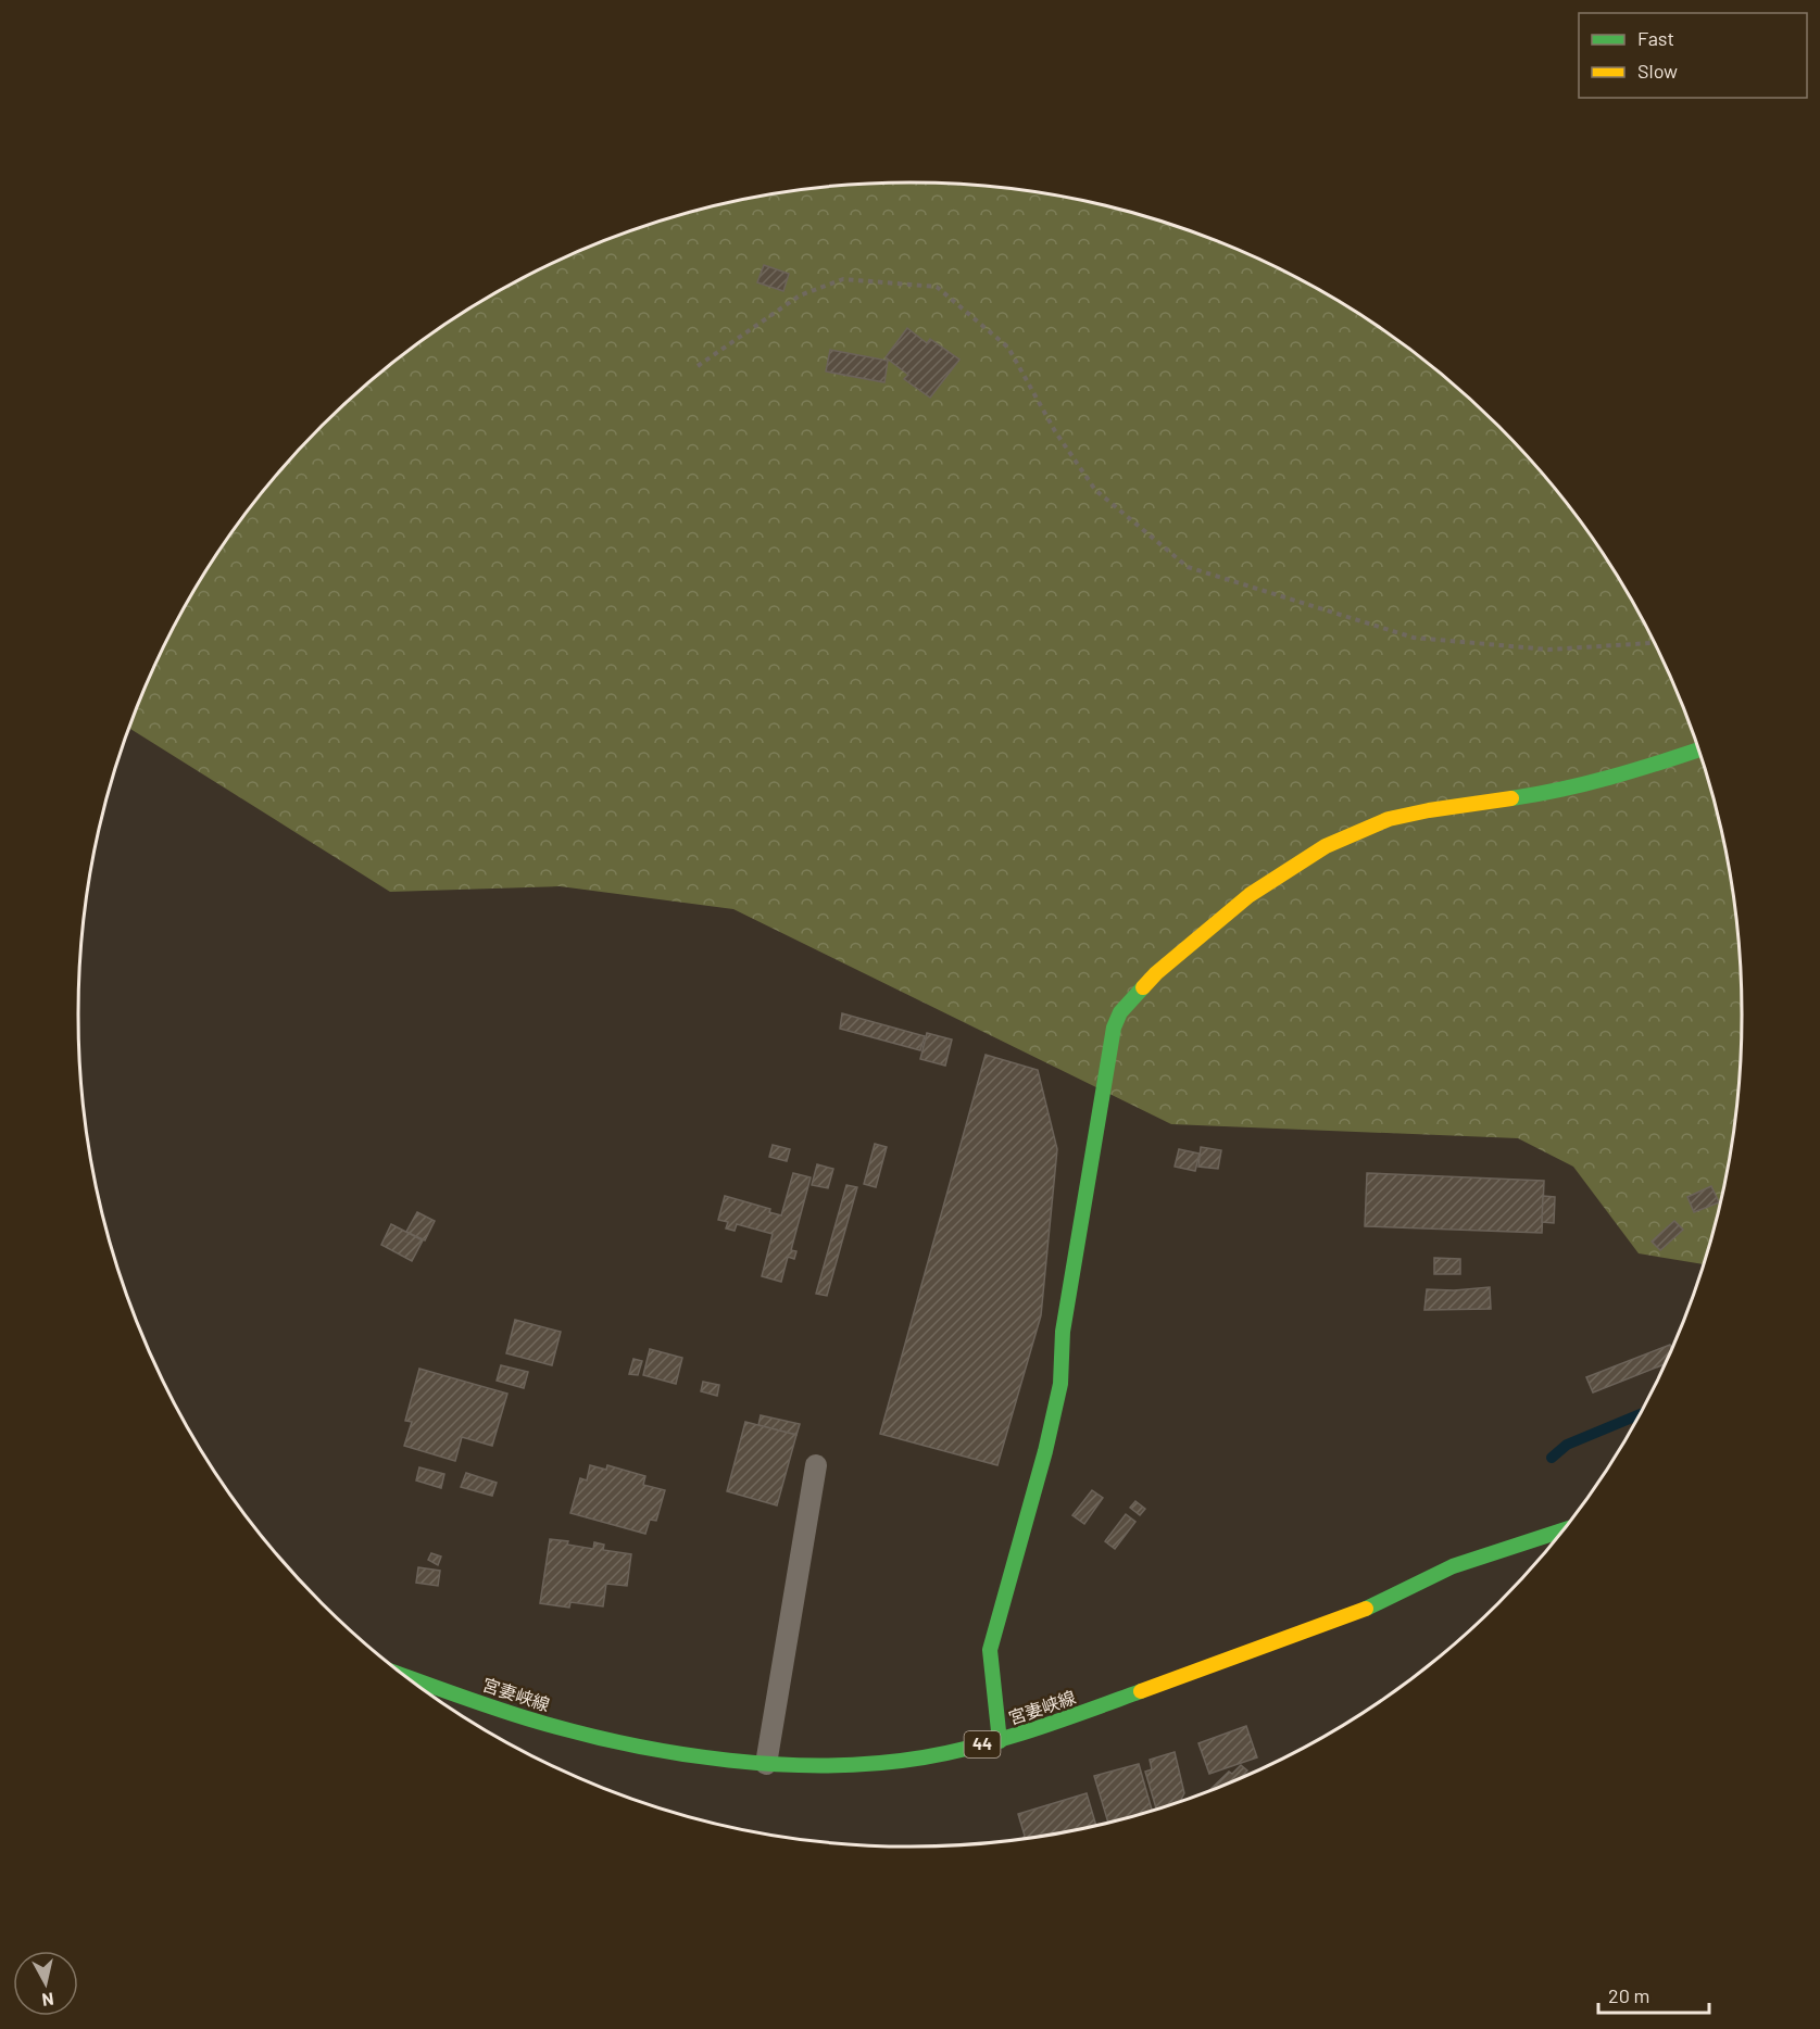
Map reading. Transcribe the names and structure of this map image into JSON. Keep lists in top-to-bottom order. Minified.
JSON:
{"streets":{"street":["宮妻峡線","44"]},"legend":["Fast","Slow"],"scale_bar":"20 m","north":"bottom"}
